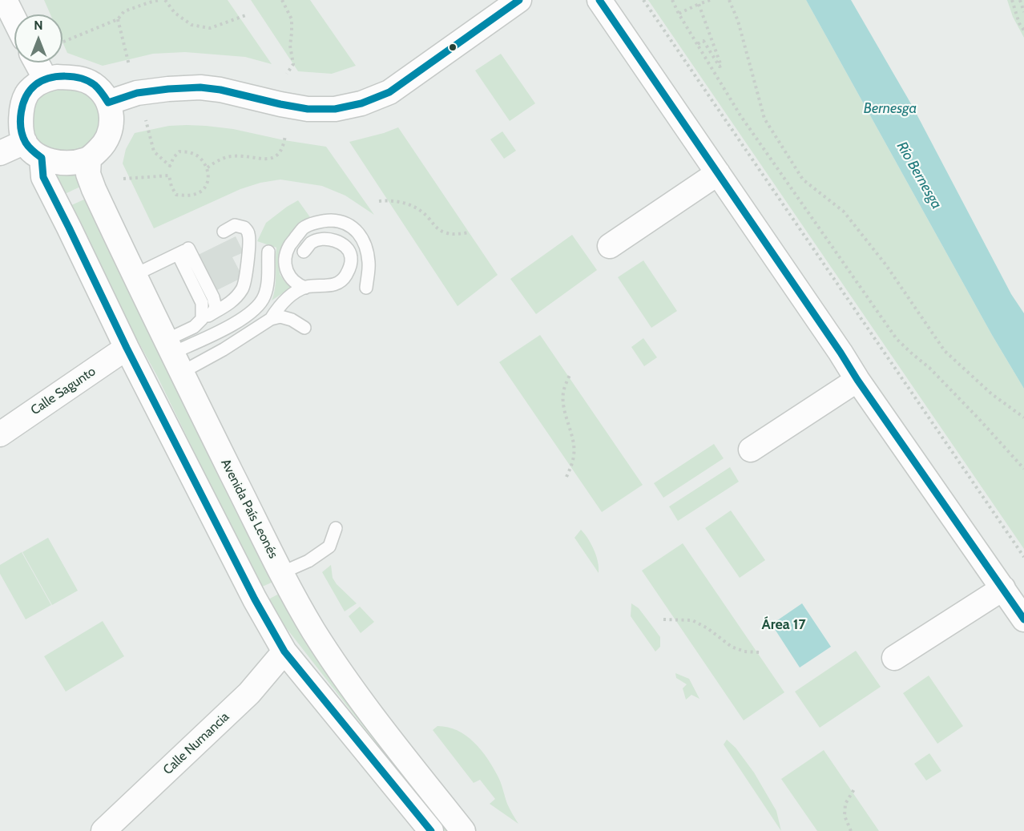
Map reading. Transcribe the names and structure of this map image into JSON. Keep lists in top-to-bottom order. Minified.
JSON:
{"streets":{"street":["Calle Sagunto","Avenida País Leonés","Calle Numancia"]},"districts":["Área 17"],"water":["Bernesga","Río Bernesga"],"north":"top"}
